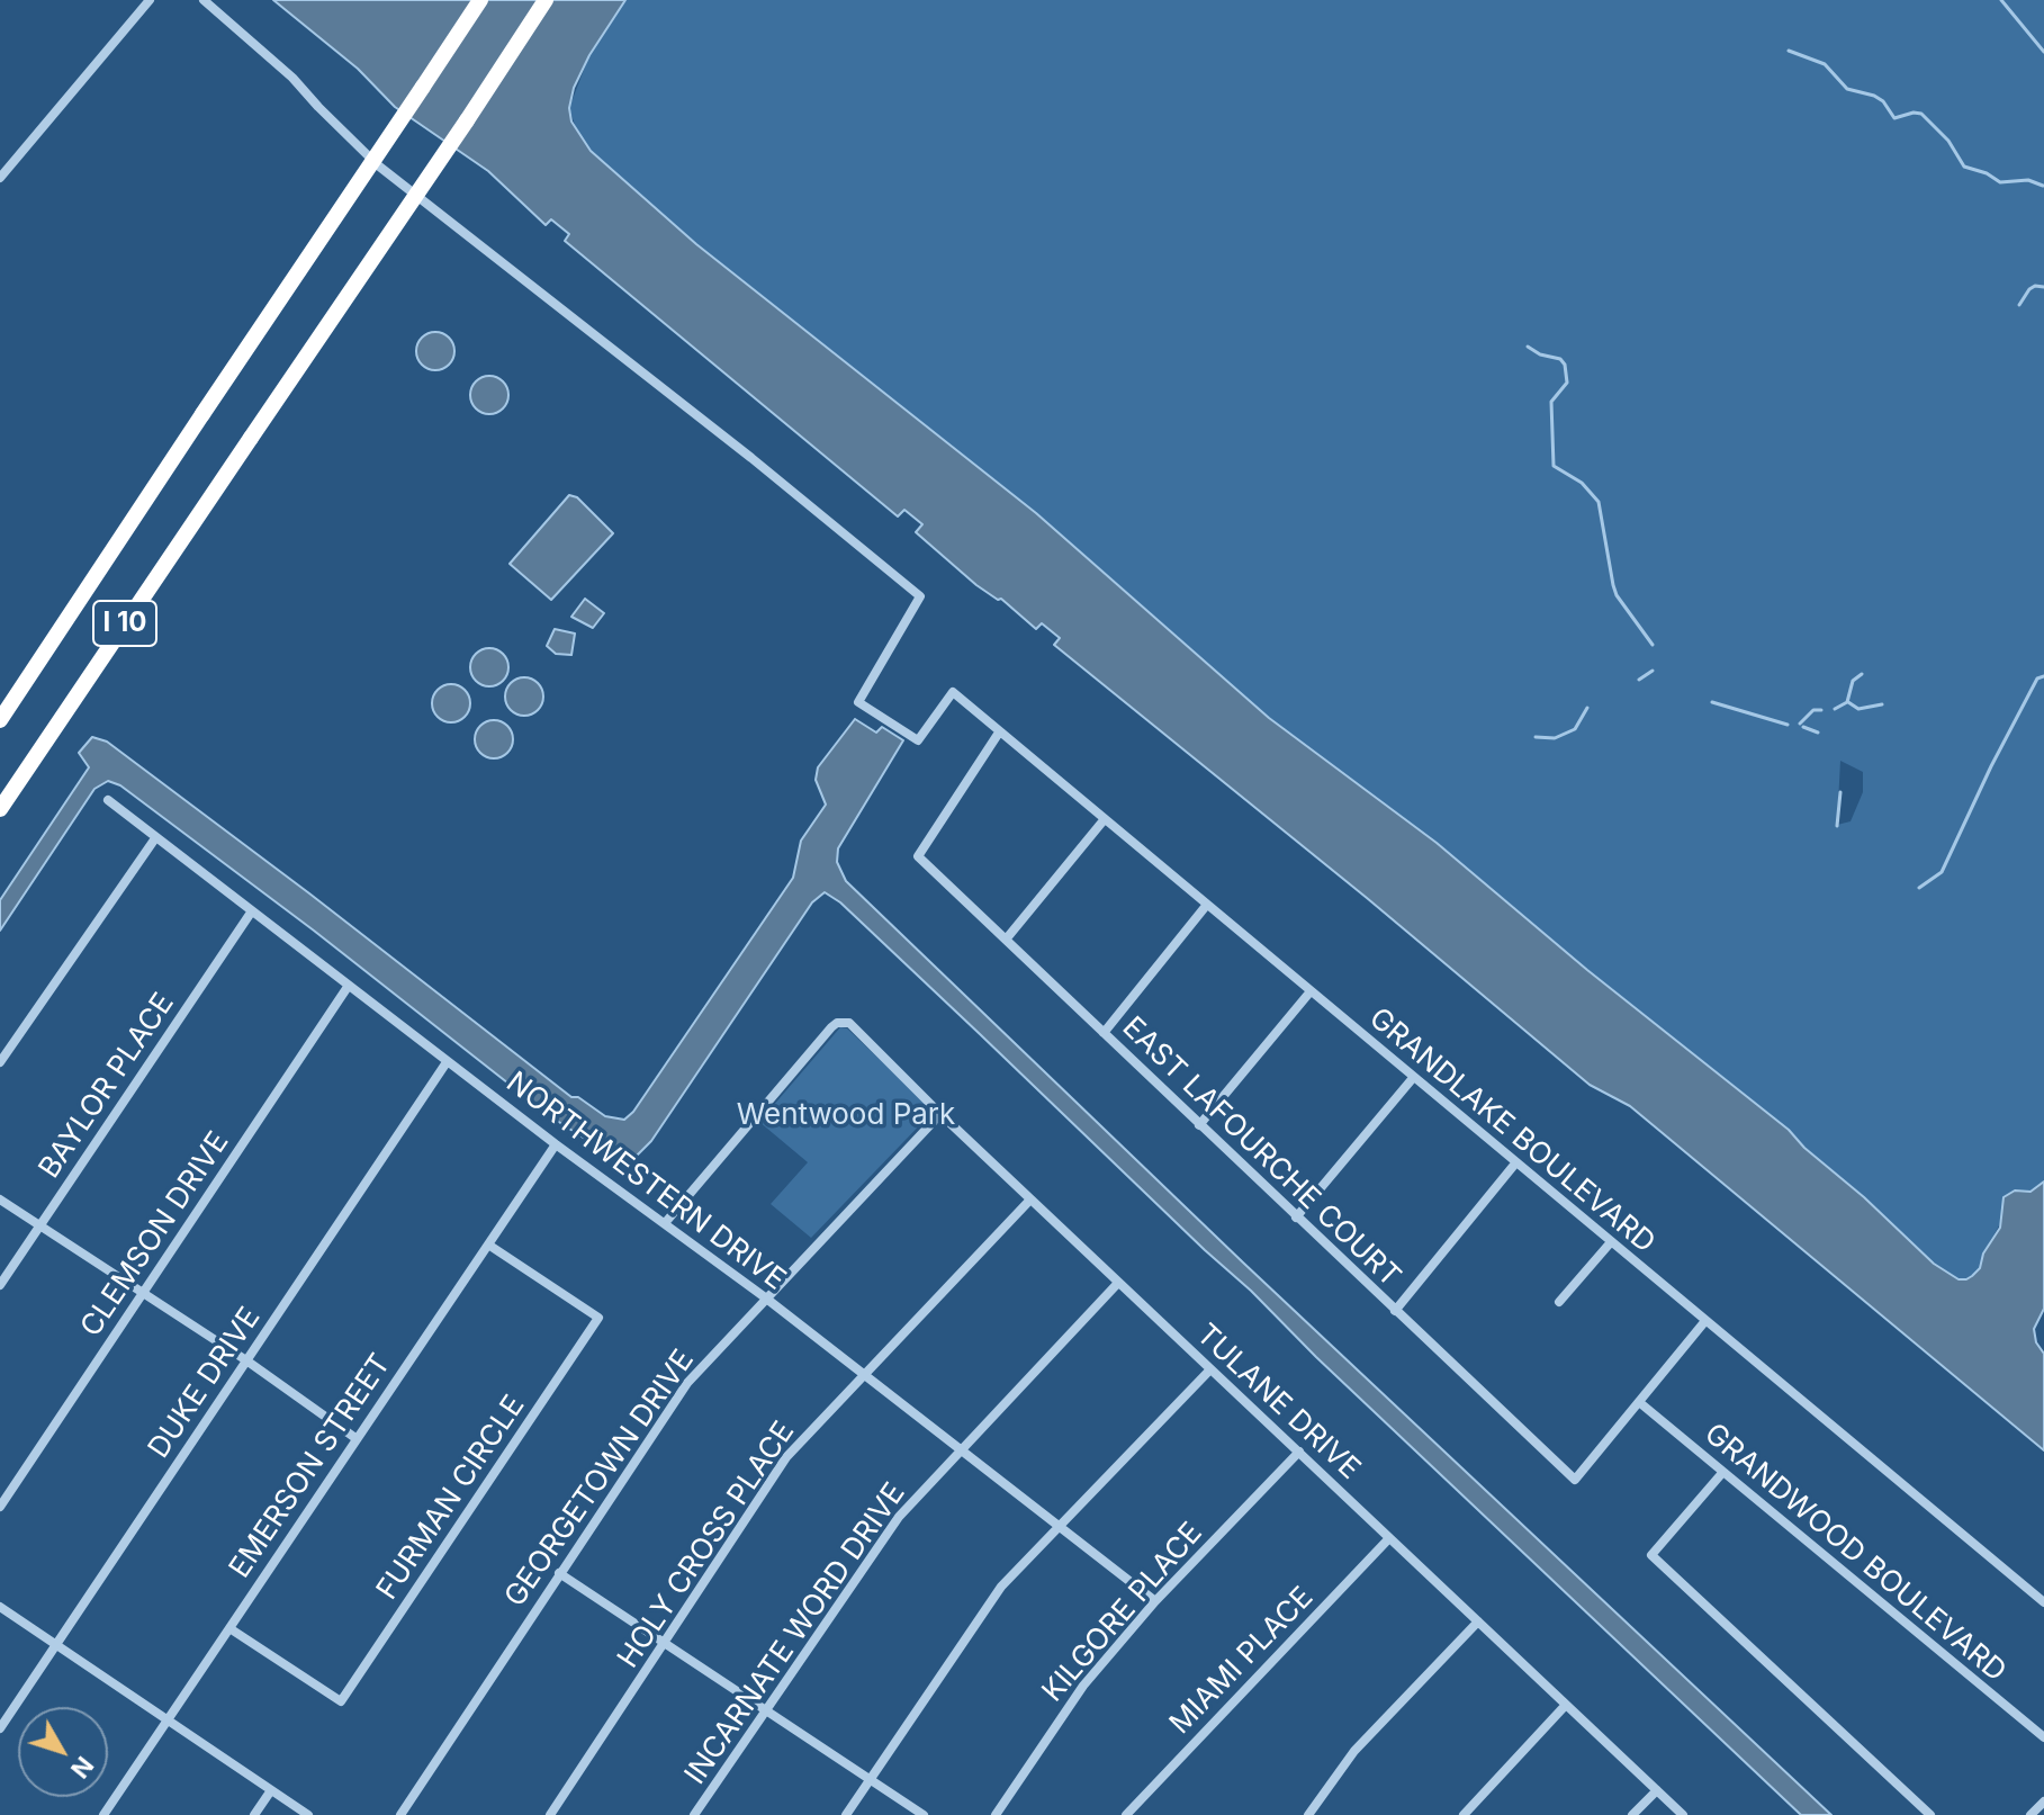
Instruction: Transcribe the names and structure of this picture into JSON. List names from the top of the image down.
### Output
{
  "streets": {
    "highway": ["I 10"],
    "street": [
      "BAYLOR PLACE",
      "GRANDLAKE BOULEVARD",
      "EAST LAFOURCHE COURT",
      "NORTHWESTERN DRIVE",
      "CLEMSON DRIVE",
      "DUKE DRIVE",
      "TULANE DRIVE",
      "EMERSON STREET",
      "GEORGETOWN DRIVE",
      "FURMAN CIRCLE",
      "HOLY CROSS PLACE",
      "GRANDWOOD BOULEVARD",
      "KILGORE PLACE",
      "INCARNATE WORD DRIVE",
      "MIAMI PLACE"
    ]
  },
  "crossings": [
    ["BAYLOR PLACE", "NORTHWESTERN DRIVE"],
    ["GRANDLAKE BOULEVARD", "EAST LAFOURCHE COURT"],
    ["EAST LAFOURCHE COURT", "GRANDWOOD BOULEVARD"],
    ["NORTHWESTERN DRIVE", "CLEMSON DRIVE"],
    ["NORTHWESTERN DRIVE", "DUKE DRIVE"],
    ["NORTHWESTERN DRIVE", "TULANE DRIVE"],
    ["NORTHWESTERN DRIVE", "EMERSON STREET"],
    ["NORTHWESTERN DRIVE", "GEORGETOWN DRIVE"],
    ["NORTHWESTERN DRIVE", "HOLY CROSS PLACE"],
    ["NORTHWESTERN DRIVE", "KILGORE PLACE"],
    ["NORTHWESTERN DRIVE", "INCARNATE WORD DRIVE"],
    ["TULANE DRIVE", "GEORGETOWN DRIVE"],
    ["TULANE DRIVE", "HOLY CROSS PLACE"],
    ["TULANE DRIVE", "KILGORE PLACE"],
    ["TULANE DRIVE", "INCARNATE WORD DRIVE"],
    ["TULANE DRIVE", "MIAMI PLACE"],
    ["EMERSON STREET", "FURMAN CIRCLE"]
  ],
  "parks": ["Wentwood Park"],
  "north": "bottom right"
}
